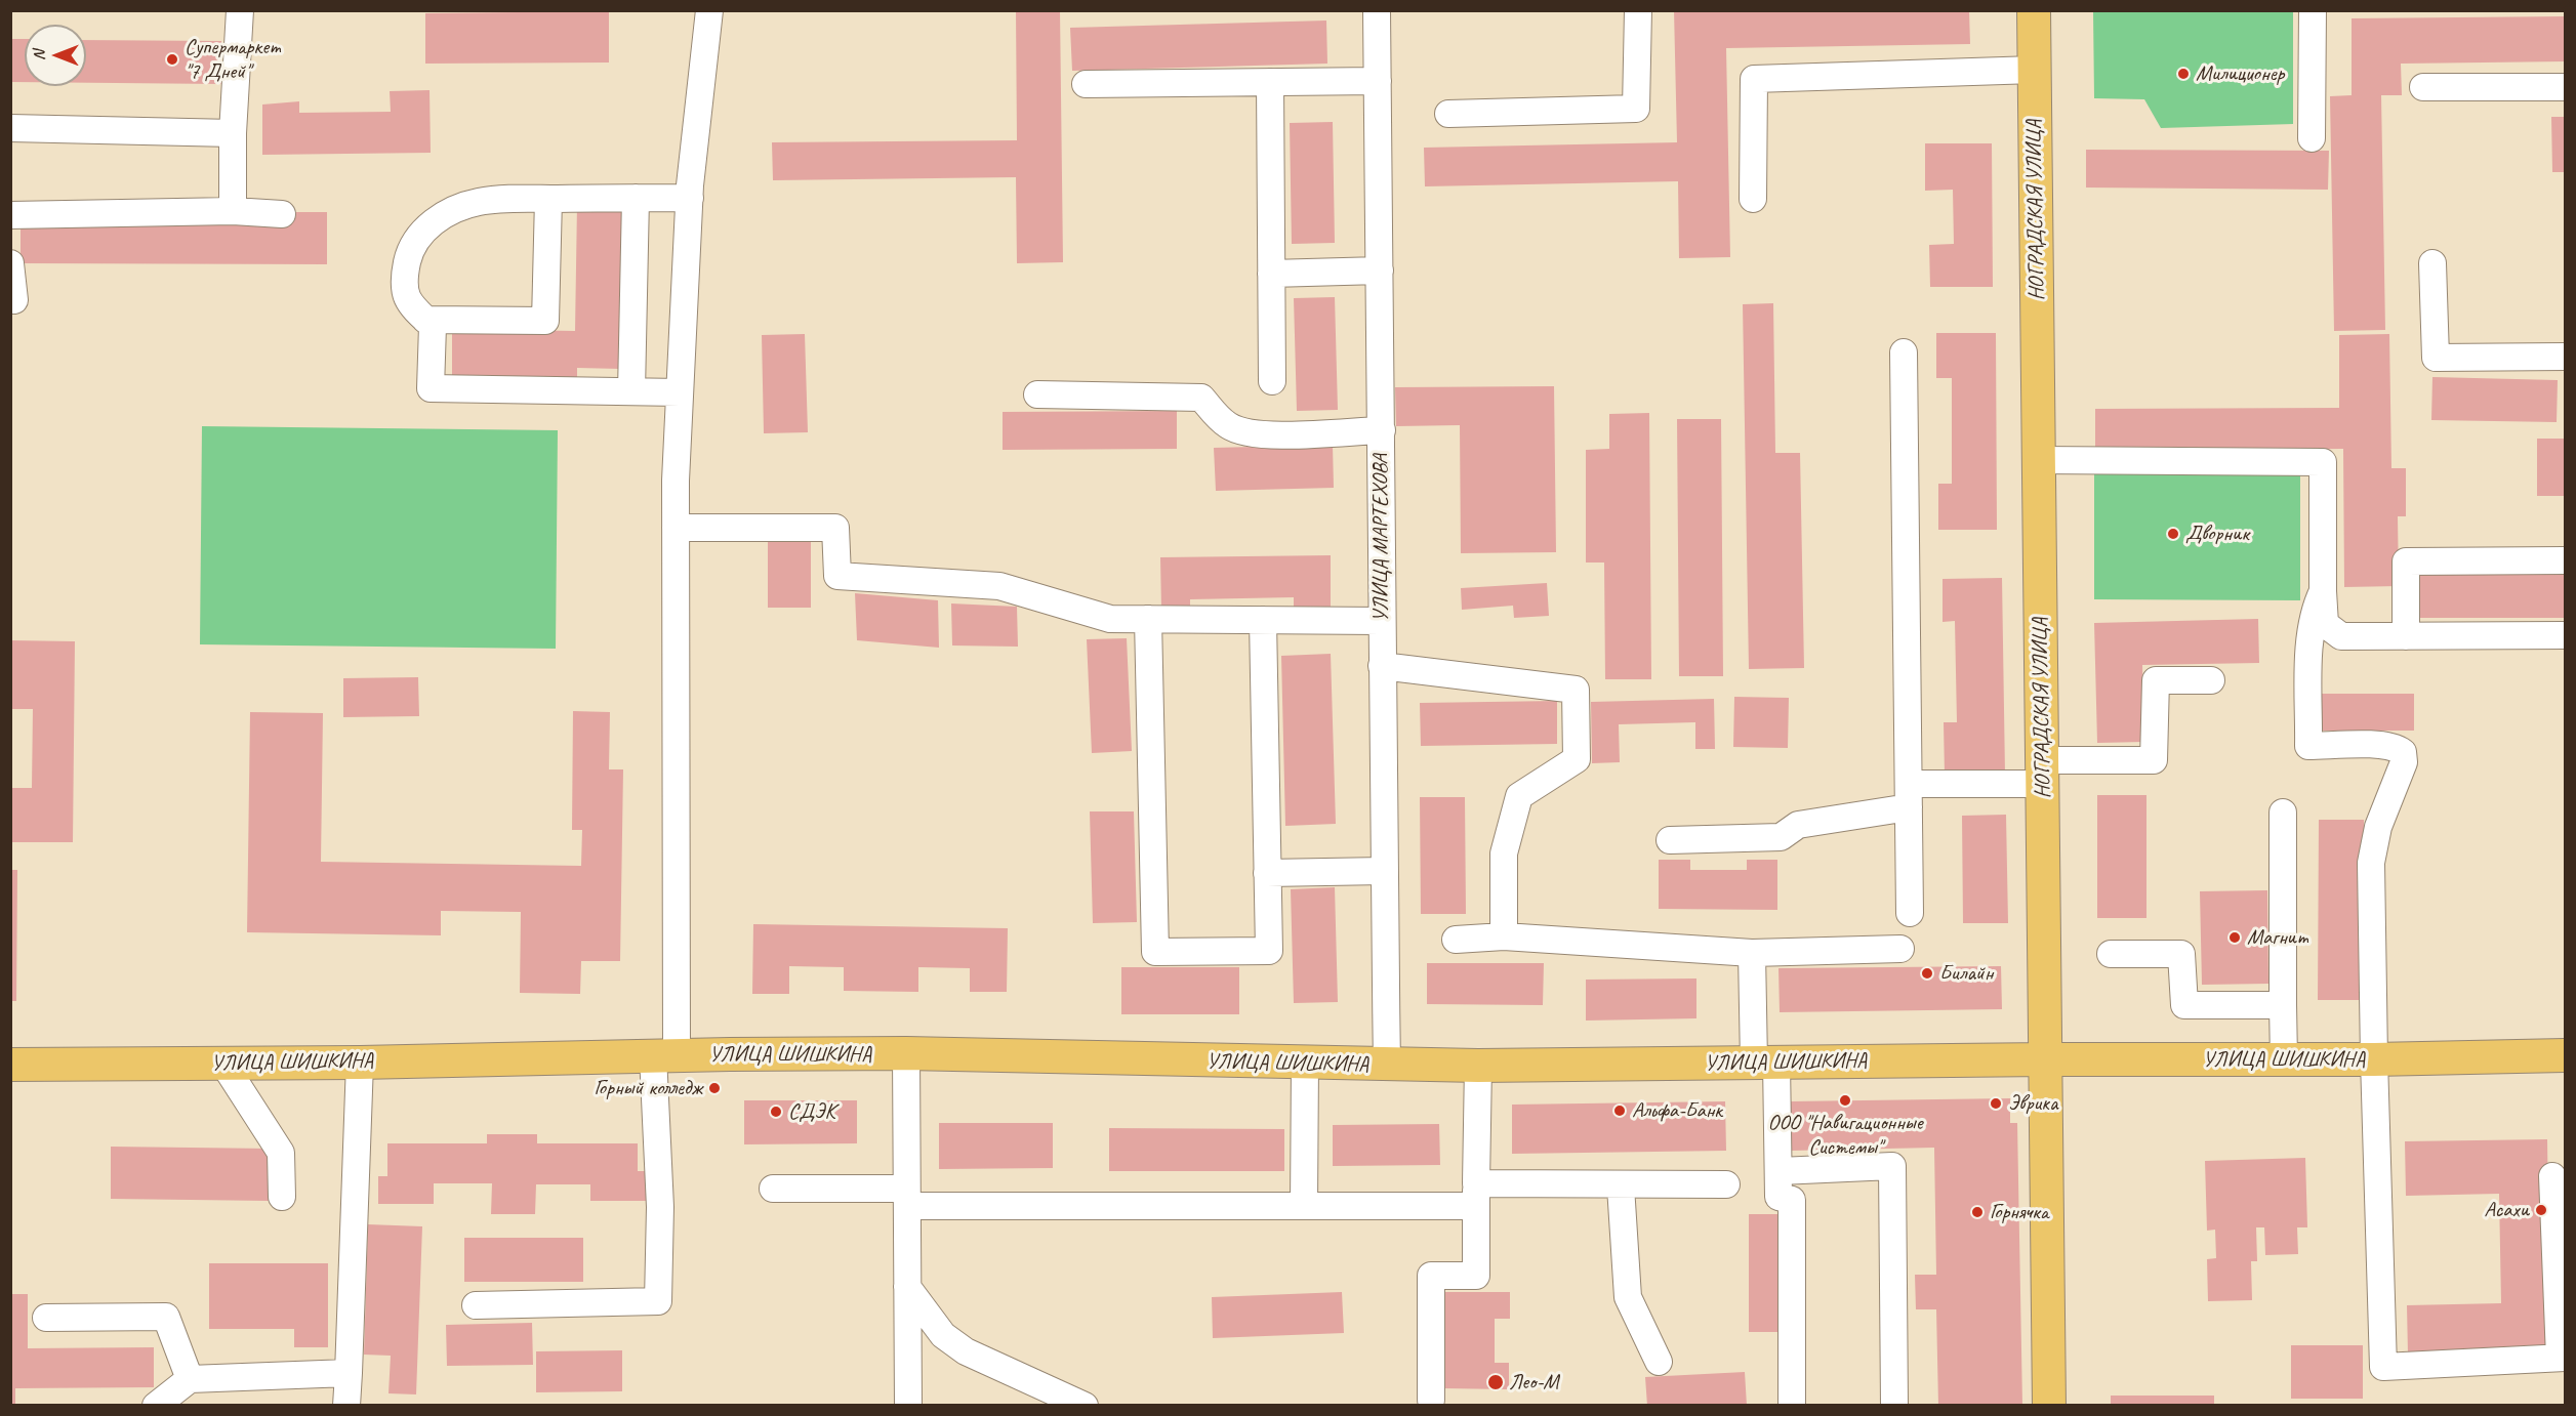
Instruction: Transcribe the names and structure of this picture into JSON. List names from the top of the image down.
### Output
{
  "streets": {
    "main road": ["НОГРАДСКАЯ УЛИЦА", "УЛИЦА ШИШКИНА"],
    "street": ["УЛИЦА МАРТЕХОВА"]
  },
  "crossings": [
    ["НОГРАДСКАЯ УЛИЦА", "УЛИЦА ШИШКИНА"],
    ["УЛИЦА МАРТЕХОВА", "УЛИЦА ШИШКИНА"]
  ],
  "places": [
    "Супермаркет \"7 Дней\"",
    "Милиционер",
    "Дворник",
    "Магнит",
    "Билайн",
    "Горный колледж",
    "ООО \"Навигационные Системы\"",
    "Эврика",
    "Альфа-Банк",
    "СДЭК",
    "Асахи",
    "Горнячка",
    "Лео-М"
  ],
  "north": "left"
}
